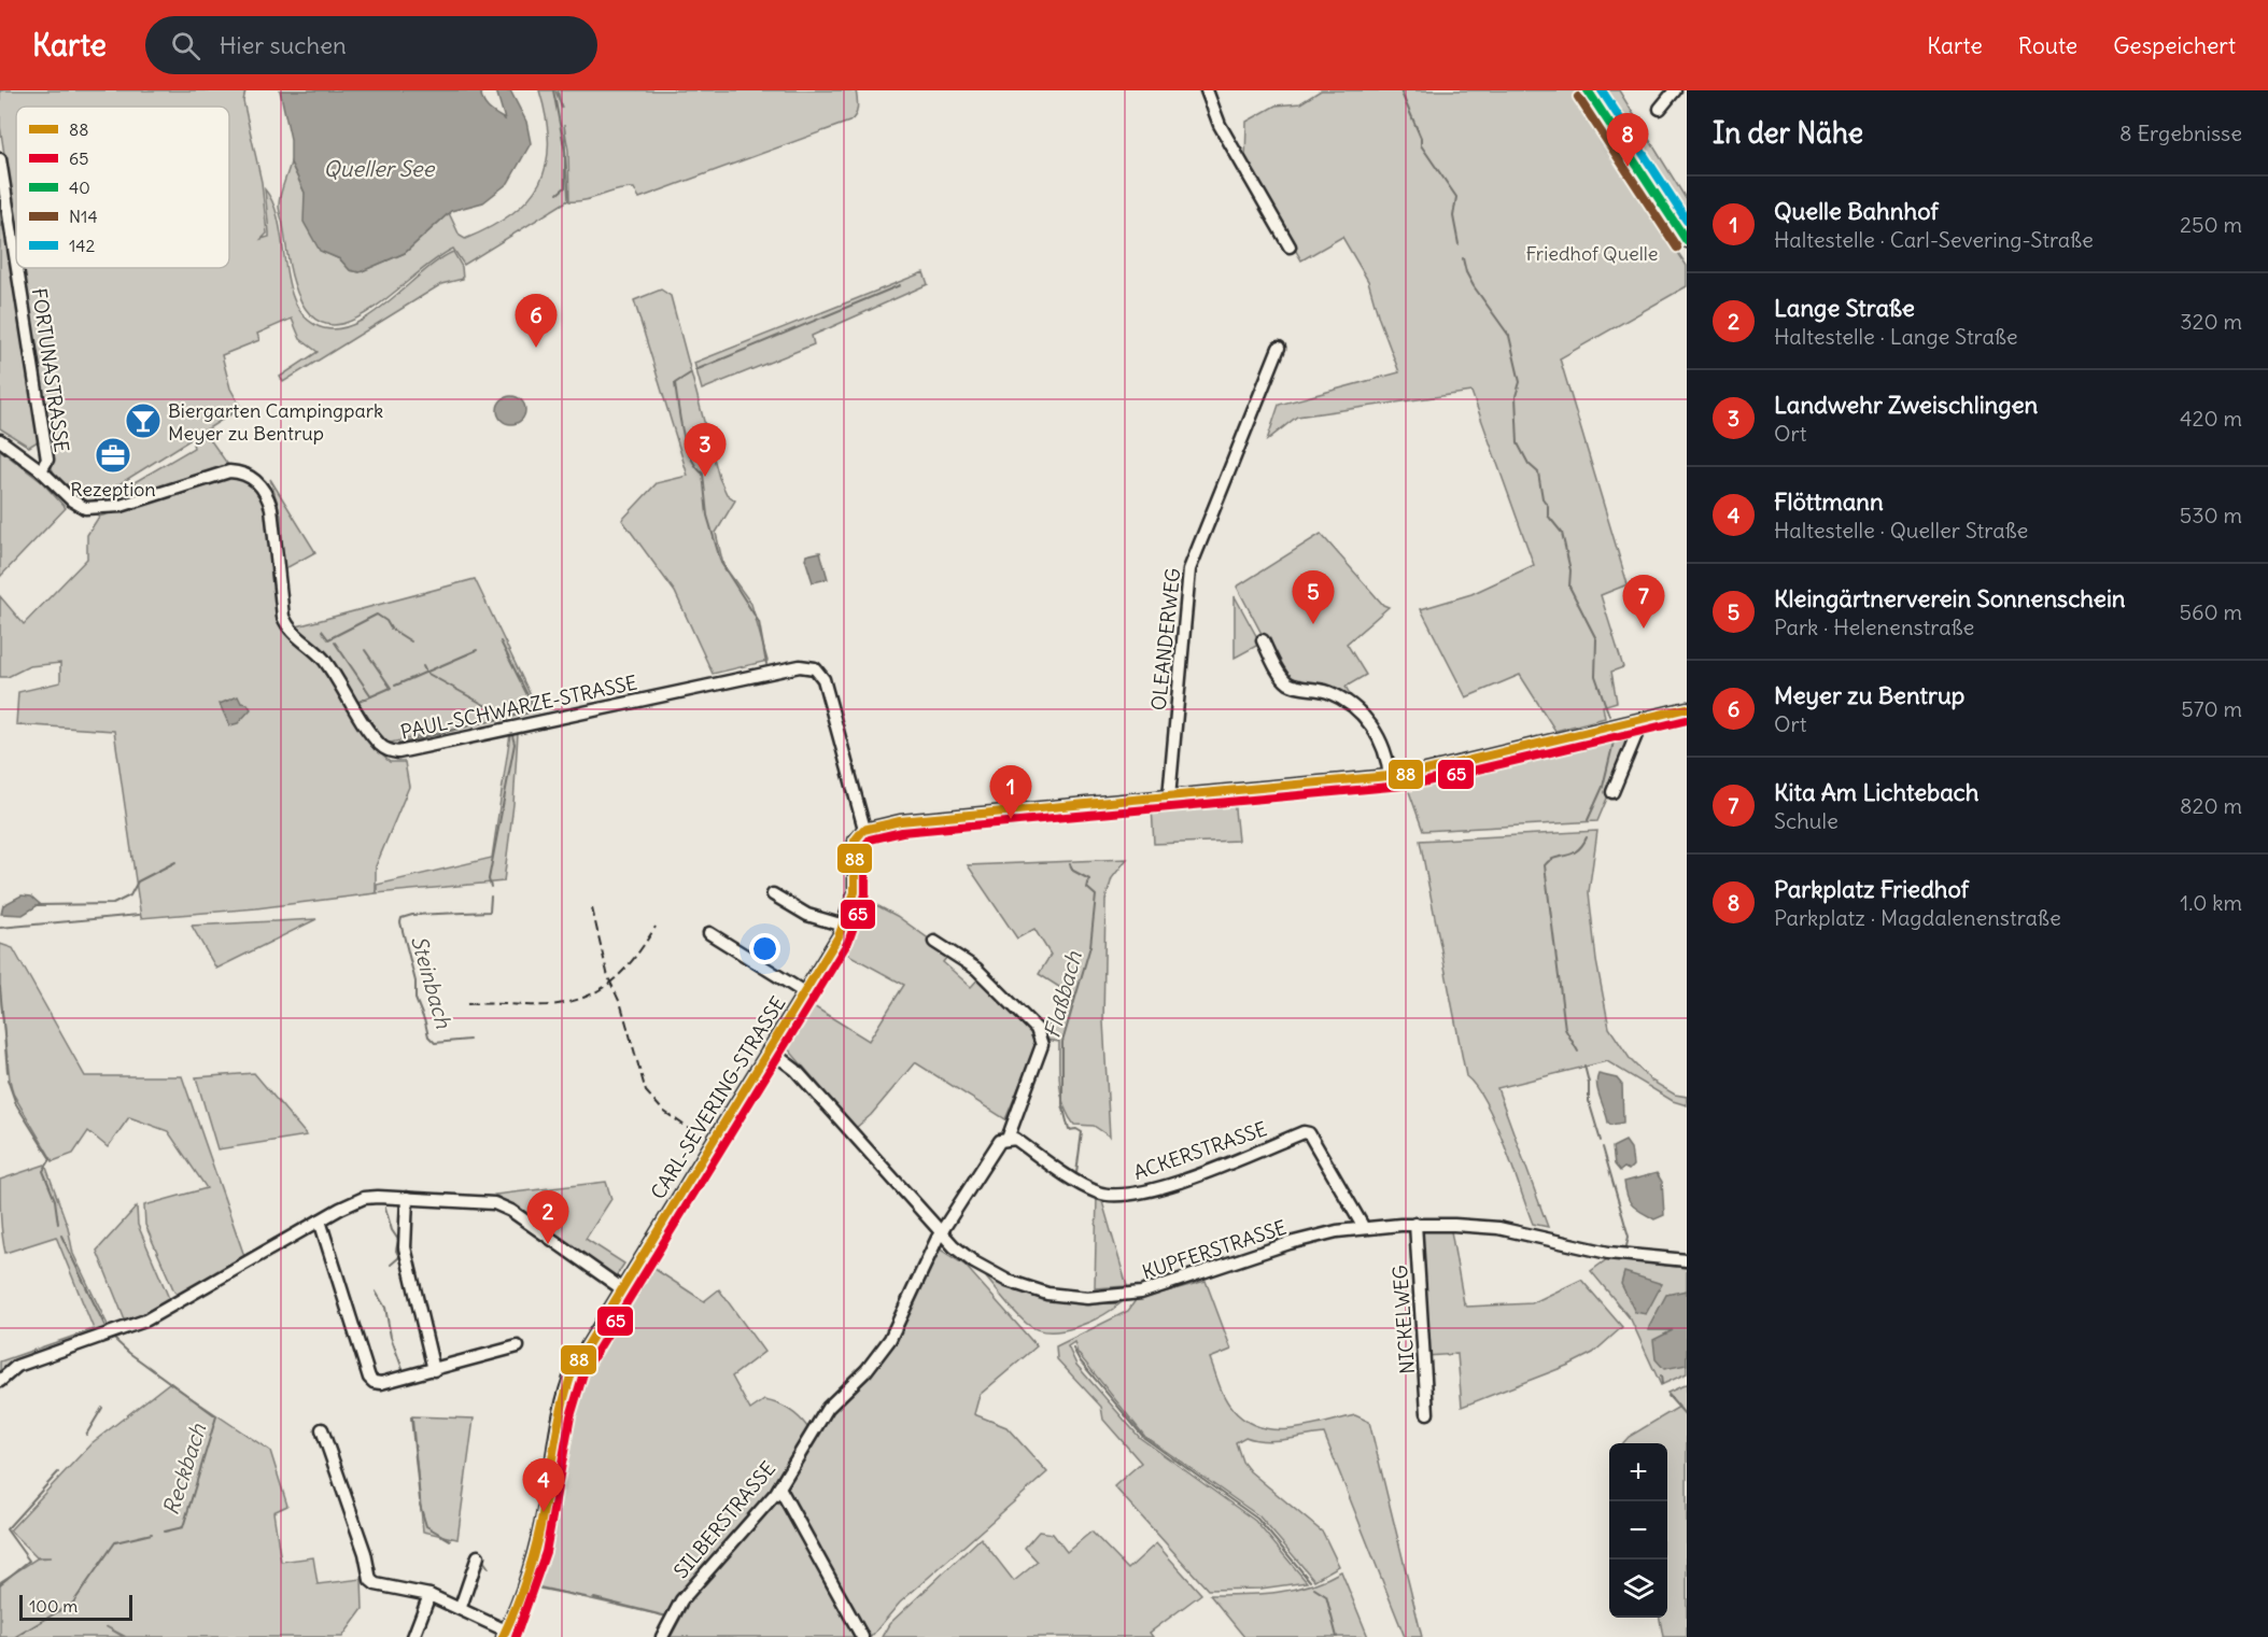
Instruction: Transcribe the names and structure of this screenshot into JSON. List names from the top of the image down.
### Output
{
  "streets": {
    "street": [
      "FORTUNASTRASSE",
      "OLEANDERWEG",
      "PAUL-SCHWARZE-STRASSE",
      "CARL-SEVERING-STRASSE",
      "ACKERSTRASSE",
      "KUPFERSTRASSE",
      "NICKELWEG",
      "SILBERSTRASSE"
    ]
  },
  "crossings": [
    ["FORTUNASTRASSE", "PAUL-SCHWARZE-STRASSE"],
    ["PAUL-SCHWARZE-STRASSE", "CARL-SEVERING-STRASSE"],
    ["CARL-SEVERING-STRASSE", "KUPFERSTRASSE"],
    ["ACKERSTRASSE", "KUPFERSTRASSE"],
    ["KUPFERSTRASSE", "NICKELWEG"],
    ["KUPFERSTRASSE", "SILBERSTRASSE"]
  ],
  "water": [
    "Queller See",
    "Steinbach",
    "Flaßbach",
    "Reckbach"
  ],
  "parks": ["Friedhof Quelle"],
  "places": {
    "bar": ["Biergarten Campingpark Meyer zu Bentrup"],
    "office": ["Rezeption"]
  },
  "lines": [
    "transit line 40",
    "transit line 142",
    "transit line N14",
    "transit line 88",
    "transit line 65"
  ],
  "legend": [
    "88",
    "65",
    "40",
    "N14",
    "142"
  ],
  "scale_bar": "100 m",
  "page": {
    "header": "Karte",
    "search": "Hier suchen",
    "nav": ["Karte", "Route", "Gespeichert"],
    "heading": ["In der Nähe", "8 Ergebnisse"],
    "pins": [
      "8",
      "6",
      "3",
      "5",
      "7",
      "1",
      "2",
      "4"
    ],
    "list": [
      {
        "mark": "1",
        "name": "Quelle Bahnhof",
        "note": "Haltestelle · Carl-Severing-Straße",
        "value": "250 m"
      },
      {
        "mark": "2",
        "name": "Lange Straße",
        "note": "Haltestelle · Lange Straße",
        "value": "320 m"
      },
      {
        "mark": "3",
        "name": "Landwehr Zweischlingen",
        "note": "Ort",
        "value": "420 m"
      },
      {
        "mark": "4",
        "name": "Flöttmann",
        "note": "Haltestelle · Queller Straße",
        "value": "530 m"
      },
      {
        "mark": "5",
        "name": "Kleingärtnerverein Sonnenschein",
        "note": "Park · Helenenstraße",
        "value": "560 m"
      },
      {
        "mark": "6",
        "name": "Meyer zu Bentrup",
        "note": "Ort",
        "value": "570 m"
      },
      {
        "mark": "7",
        "name": "Kita Am Lichtebach",
        "note": "Schule",
        "value": "820 m"
      },
      {
        "mark": "8",
        "name": "Parkplatz Friedhof",
        "note": "Parkplatz · Magdalenenstraße",
        "value": "1.0 km"
      }
    ],
    "map_buttons": ["+", "−"],
    "scale": "100 m"
  }
}
